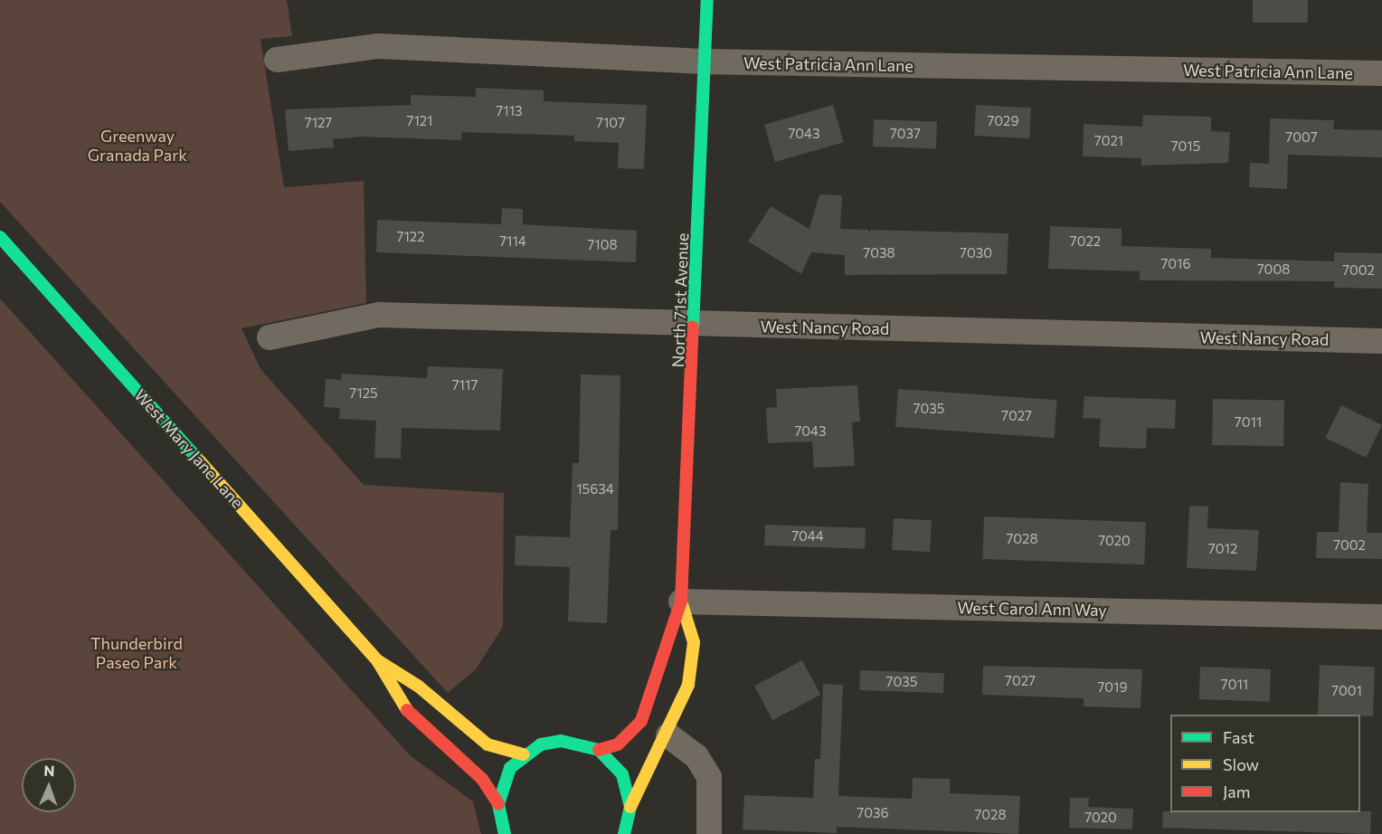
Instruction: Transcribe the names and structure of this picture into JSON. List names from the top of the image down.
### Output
{
  "streets": {
    "street": [
      "West Patricia Ann Lane",
      "North 71st Avenue",
      "West Nancy Road",
      "West Mary Jane Lane",
      "West Carol Ann Way"
    ]
  },
  "crossings": [
    ["West Patricia Ann Lane", "North 71st Avenue"],
    ["North 71st Avenue", "West Nancy Road"],
    ["North 71st Avenue", "West Carol Ann Way"]
  ],
  "parks": ["Greenway Granada Park", "Thunderbird Paseo Park"],
  "house_numbers": [
    "7113",
    "7121",
    "7029",
    "7127",
    "7107",
    "7043",
    "7037",
    "7007",
    "7021",
    "7015",
    "7122",
    "7114",
    "7022",
    "7108",
    "7038",
    "7030",
    "7016",
    "7008",
    "7002",
    "7117",
    "7125",
    "7035",
    "7027",
    "7011",
    "7043",
    "15634",
    "7044",
    "7028",
    "7020",
    "7002",
    "7012",
    "7027",
    "7035",
    "7011",
    "7019",
    "7001",
    "7036",
    "7028",
    "7020"
  ],
  "legend": ["Fast", "Slow", "Jam"],
  "north": "top"
}
